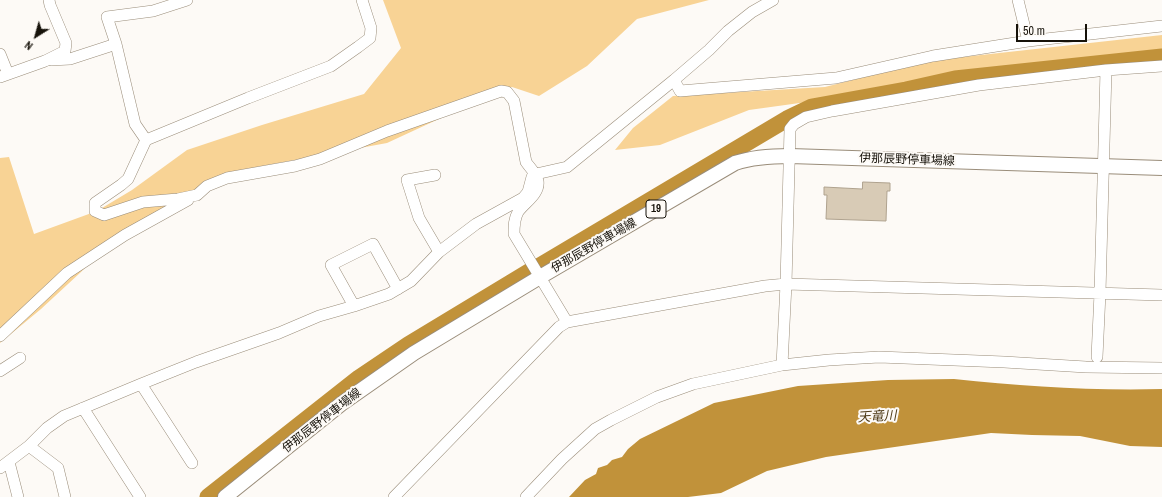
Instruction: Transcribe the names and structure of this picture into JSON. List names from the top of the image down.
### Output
{
  "streets": {
    "main road": ["伊那辰野停車場線", "19"]
  },
  "water": ["天竜川"],
  "scale_bar": "50 m",
  "north": "bottom left"
}
